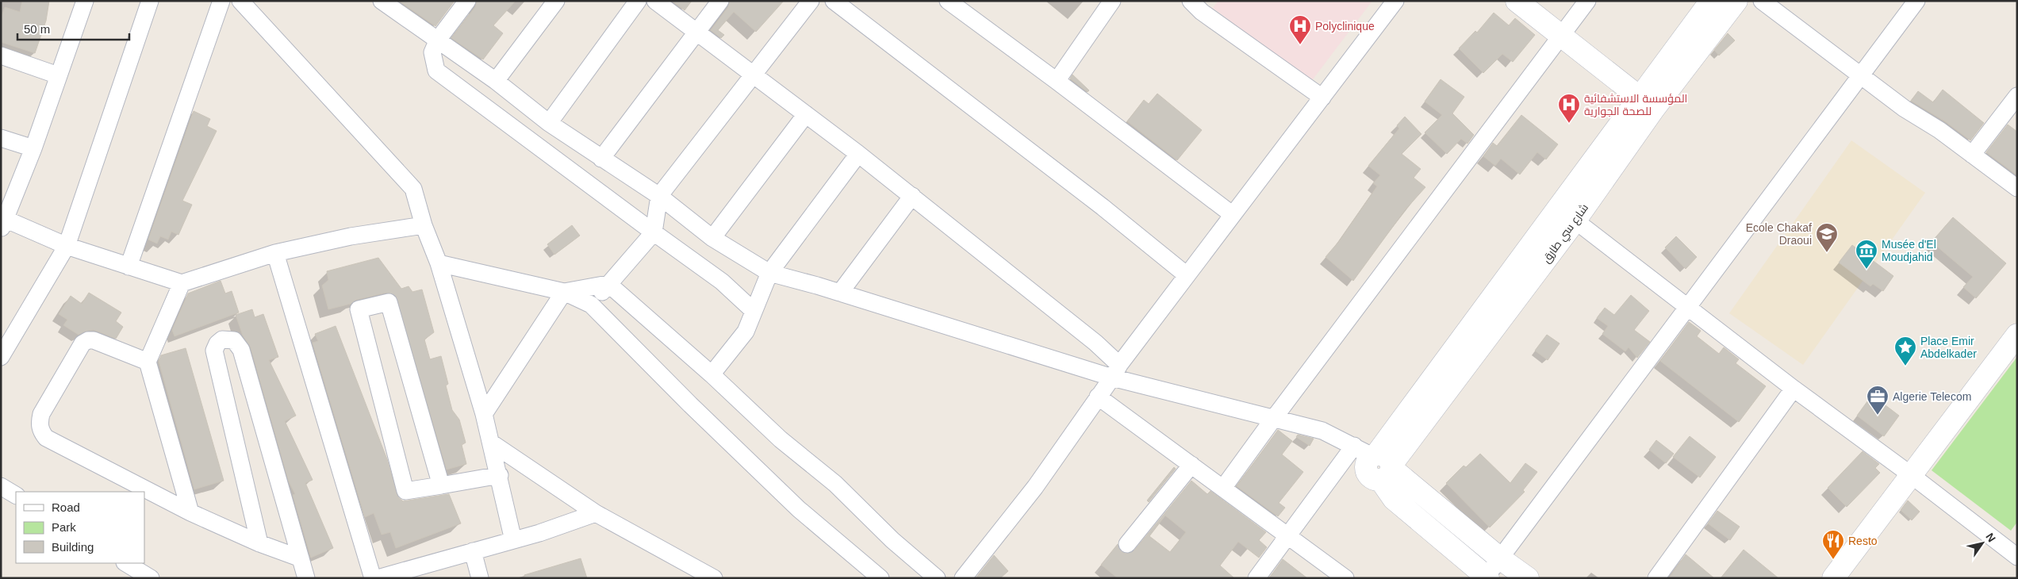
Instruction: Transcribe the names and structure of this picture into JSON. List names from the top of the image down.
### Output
{
  "streets": {
    "street": ["شارع سي طارق"]
  },
  "places": {
    "hospital": ["Polyclinique", "المؤسسة الاستشفائية للصحة الجوارية"],
    "school or university": ["Ecole Chakaf Draoui"],
    "museum": ["Musée d'El Moudjahid"],
    "place": ["Place Emir Abdelkader"],
    "office": ["Algerie Telecom"],
    "restaurant": ["Resto"]
  },
  "legend": ["Road", "Park", "Building"],
  "scale_bar": "50 m",
  "north": "top right"
}
